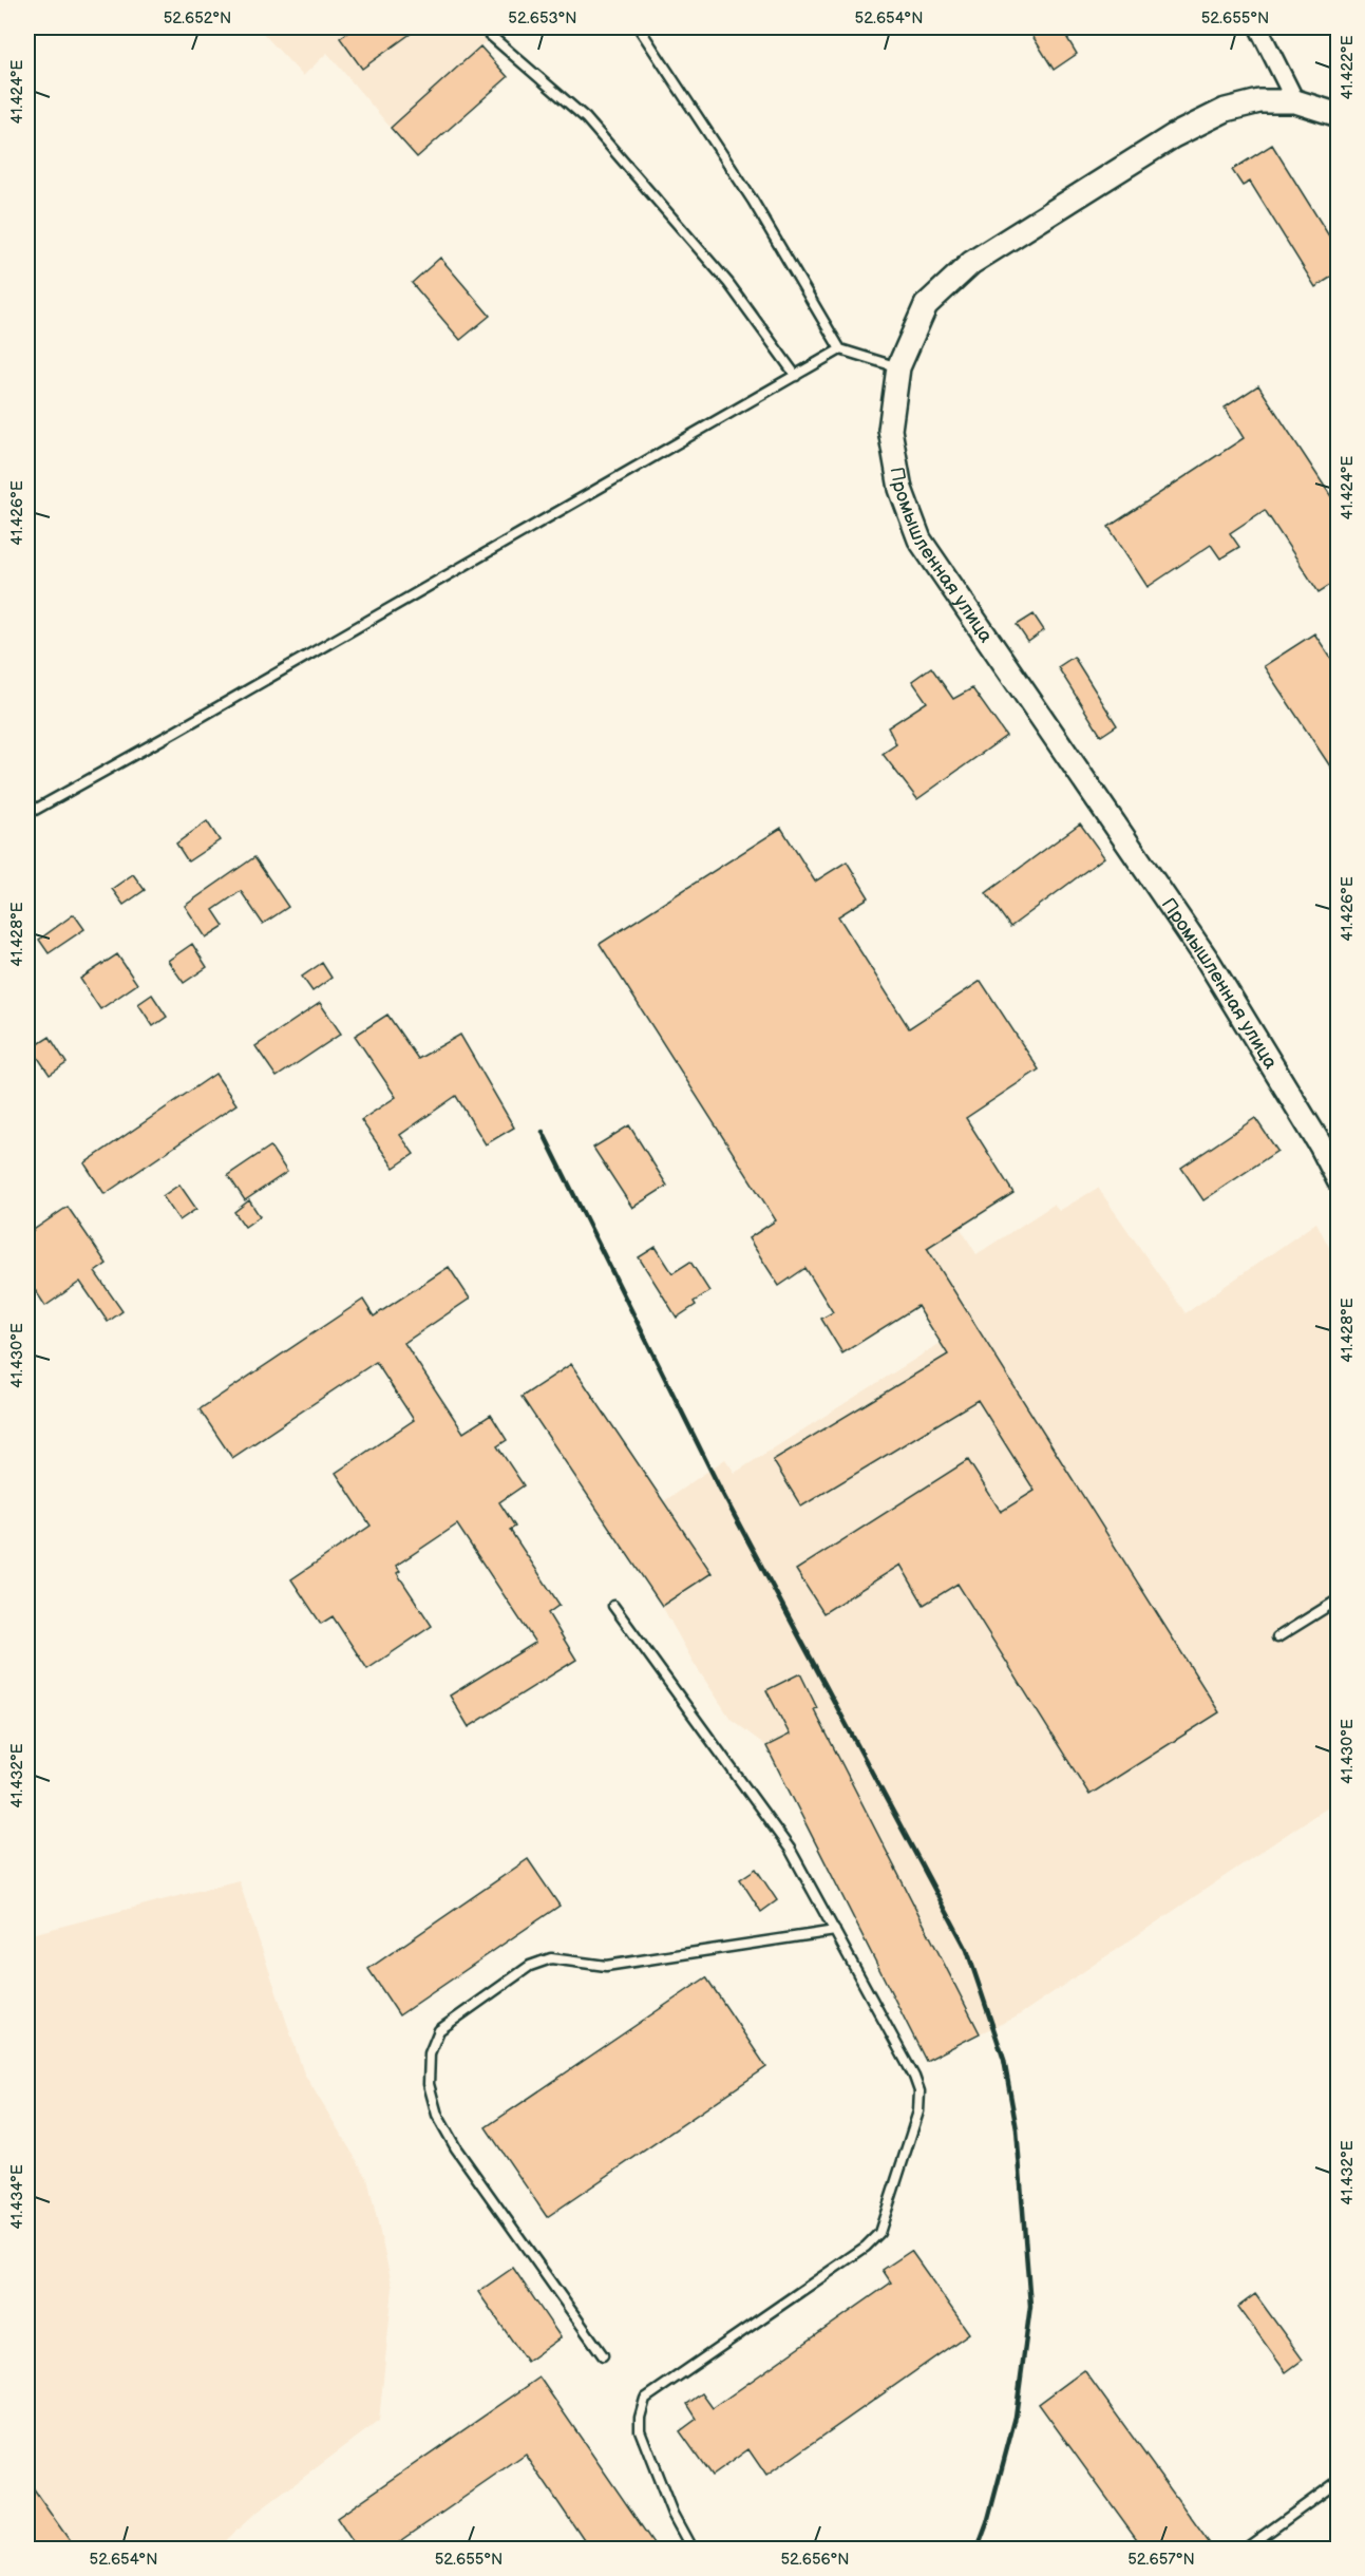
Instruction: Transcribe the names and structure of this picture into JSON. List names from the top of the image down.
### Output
{
  "streets": {
    "street": ["Промышленная улица"]
  },
  "coordinates": [
    "52.652°N",
    "52.653°N",
    "52.654°N",
    "52.655°N",
    "41.422°E",
    "41.424°E",
    "41.426°E",
    "41.428°E",
    "41.430°E",
    "41.432°E",
    "41.434°E",
    "52.656°N",
    "52.657°N"
  ]
}
